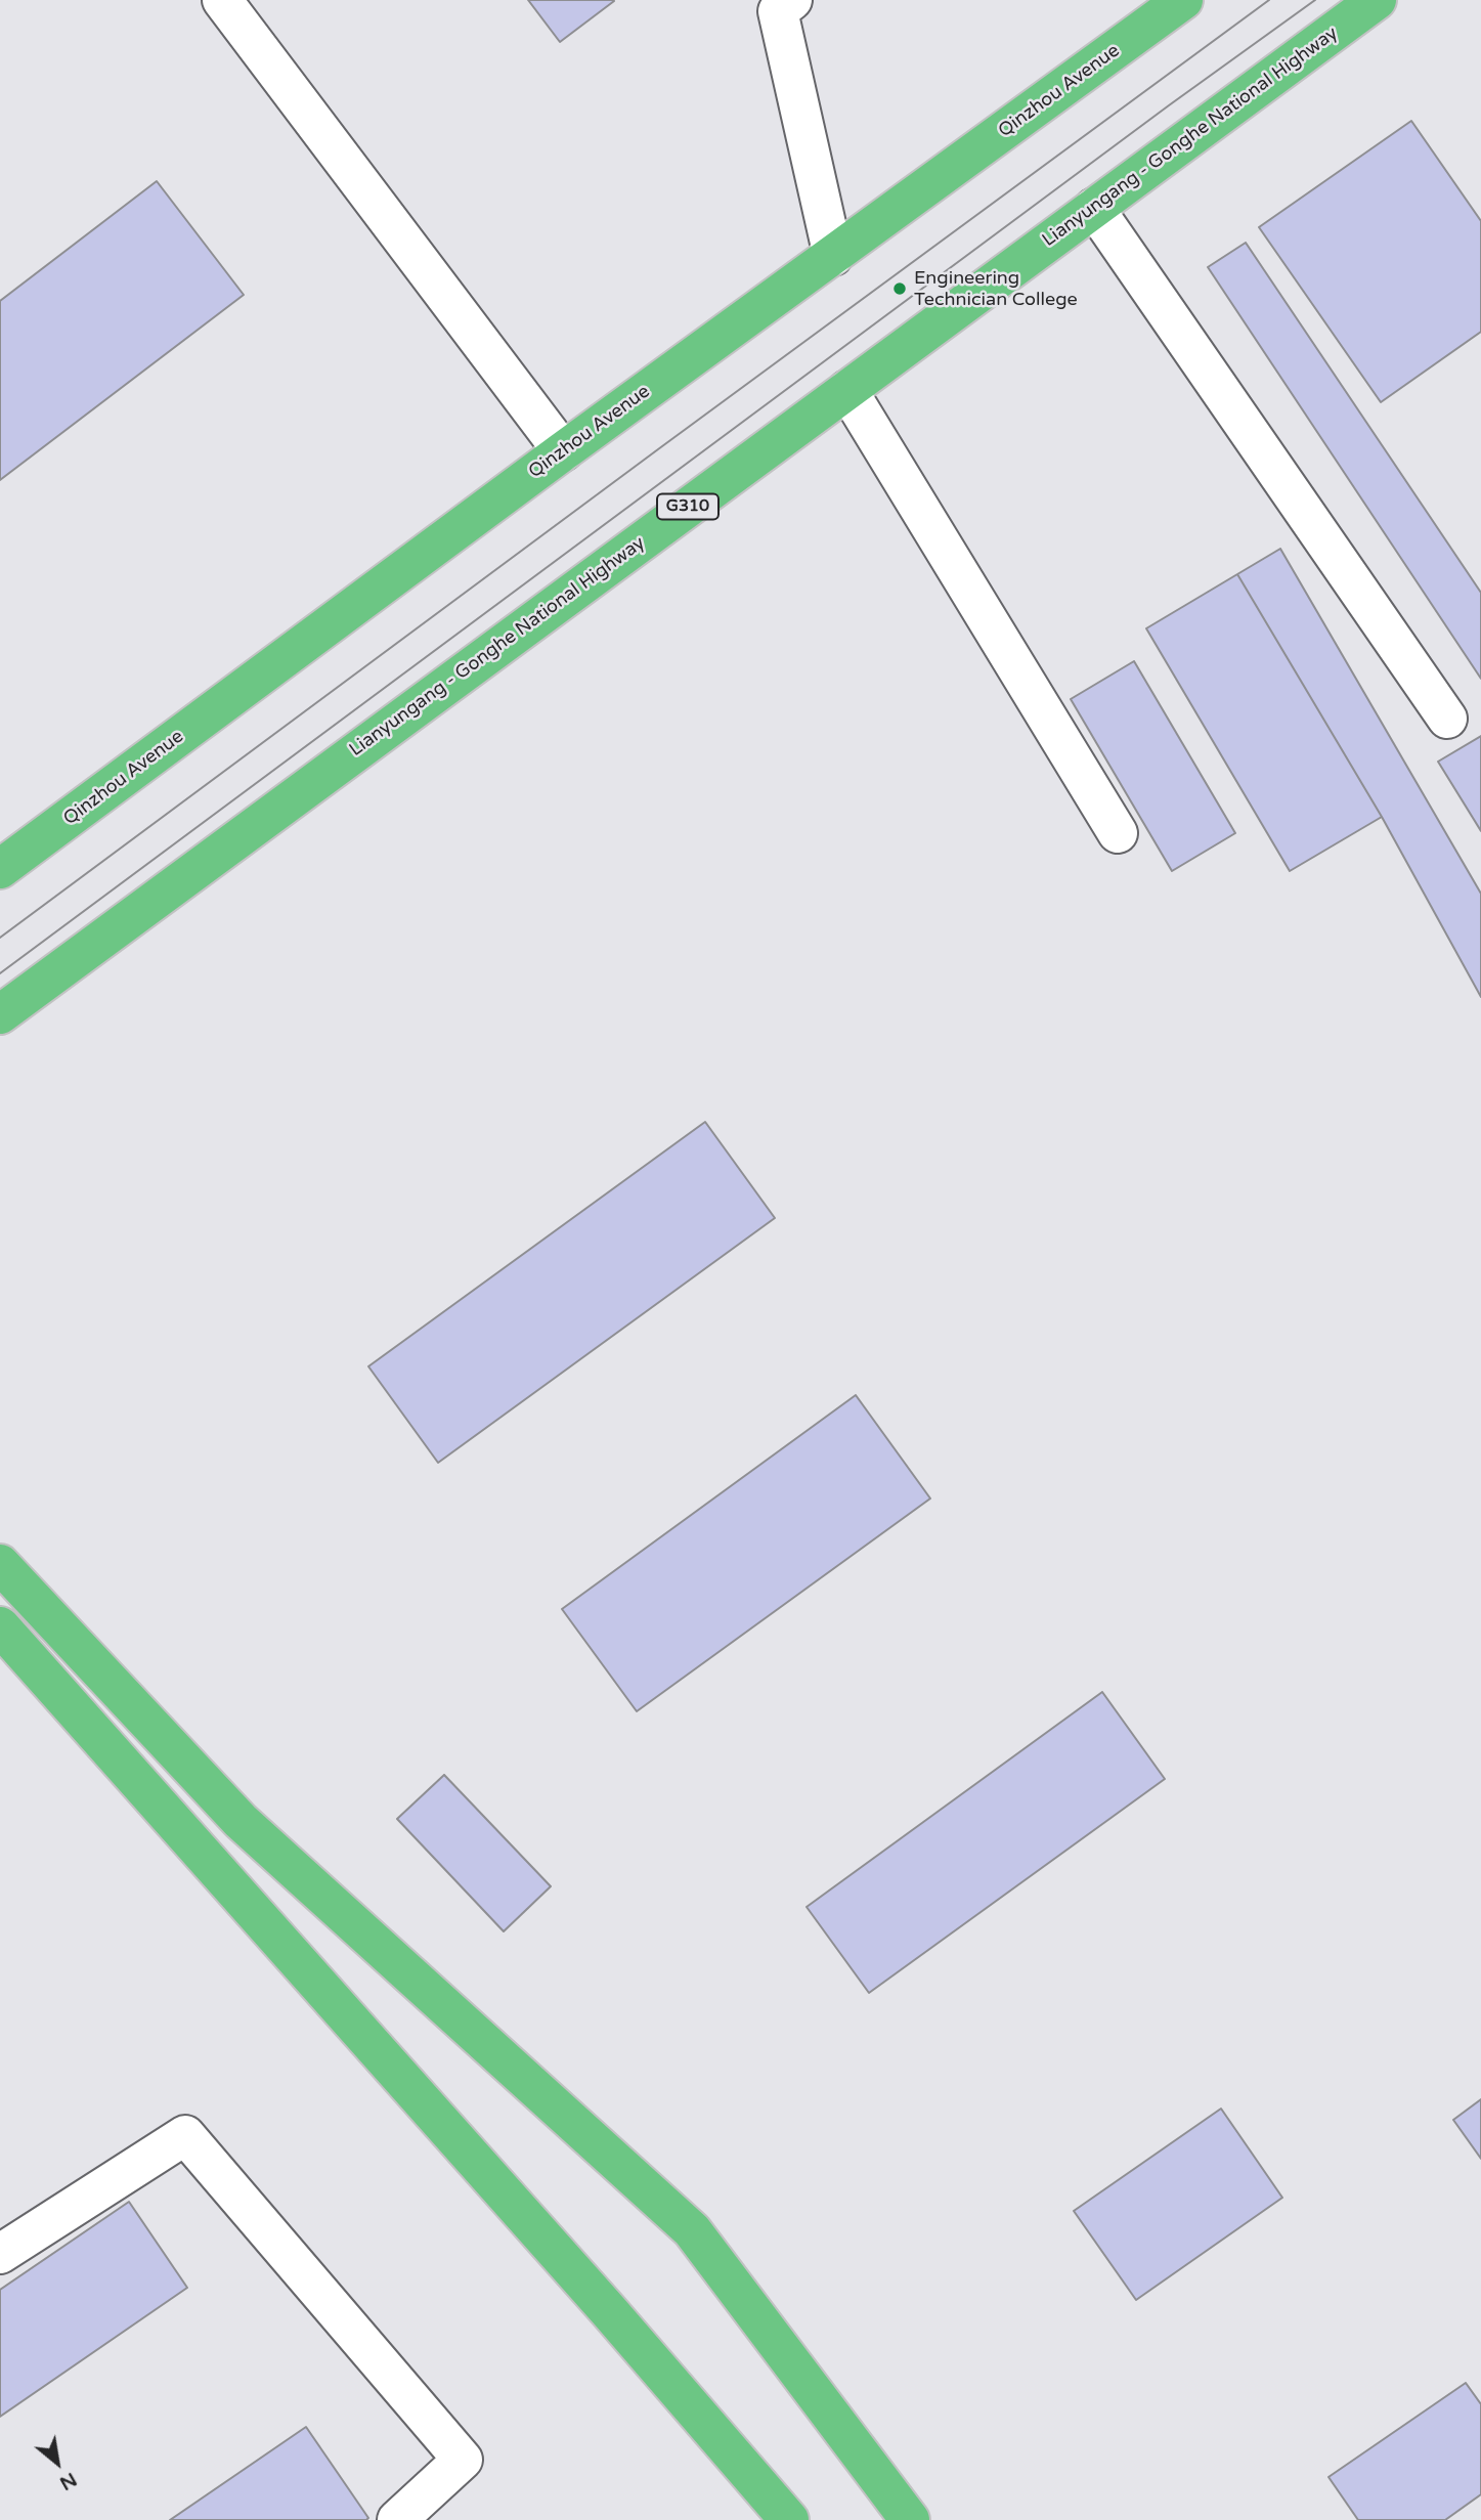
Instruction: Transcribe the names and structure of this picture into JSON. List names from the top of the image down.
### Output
{
  "streets": {
    "highway": ["Qinzhou Avenue", "Lianyungang - Gonghe National Highway", "G310"]
  },
  "places": ["Engineering Technician College"],
  "north": "bottom right"
}
